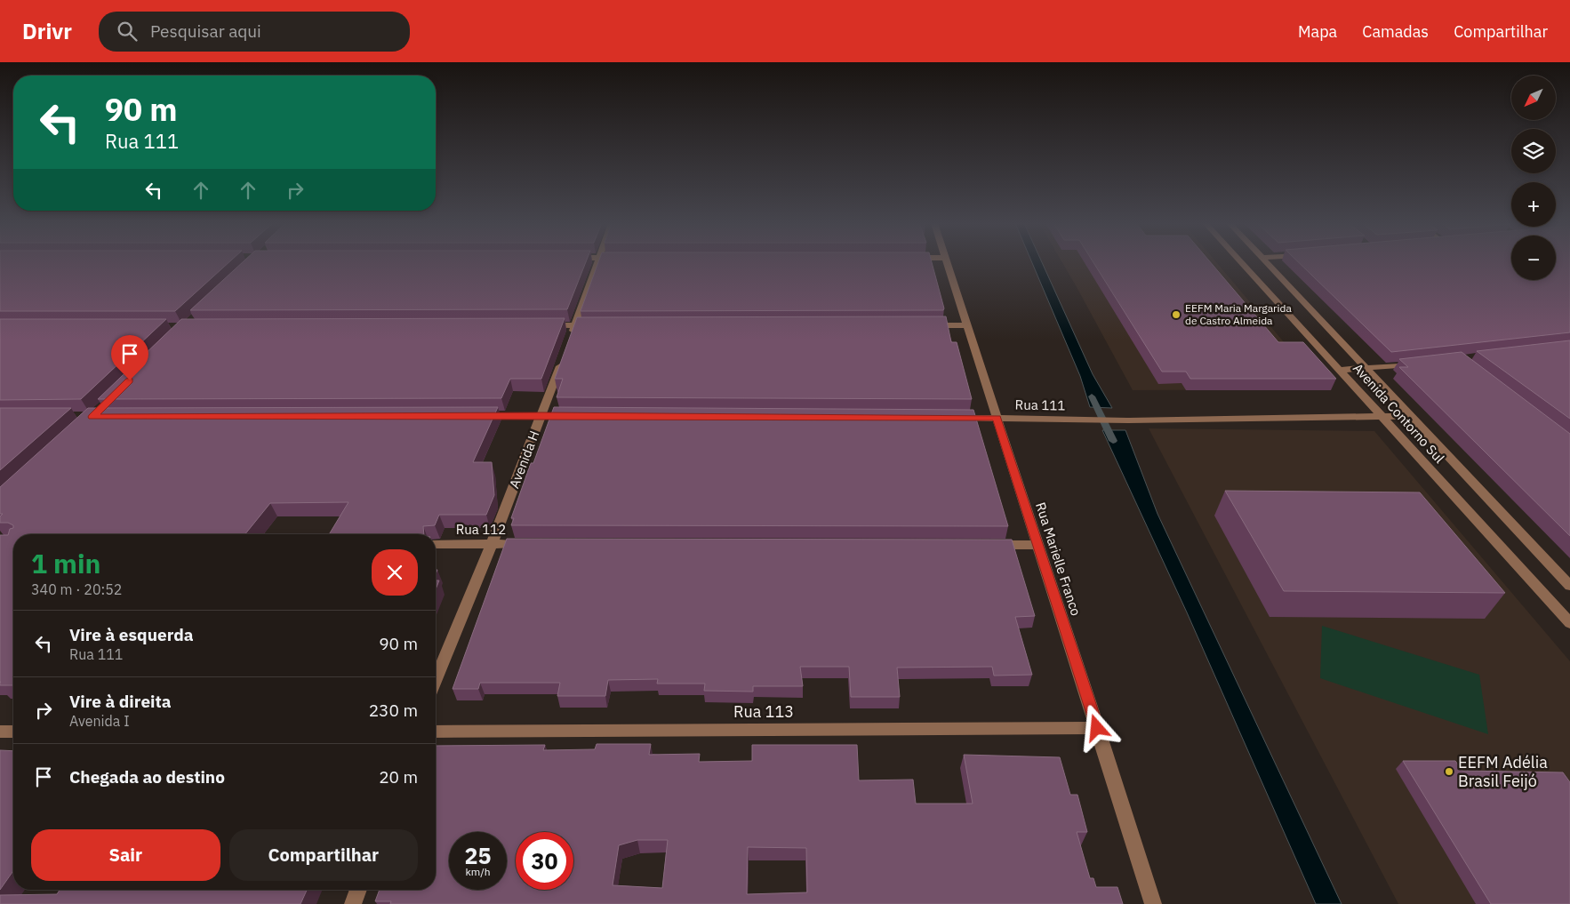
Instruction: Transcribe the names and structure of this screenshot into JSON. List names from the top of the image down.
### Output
{
  "streets": {
    "street": [
      "Rua 111",
      "Avenida Contorno Sul",
      "Avenida H",
      "Rua 112",
      "Rua Marielle Franco",
      "Rua 113"
    ]
  },
  "crossings": [
    ["Rua 111", "Avenida Contorno Sul"],
    ["Rua 111", "Rua Marielle Franco"],
    ["Avenida H", "Rua 112"],
    ["Rua Marielle Franco", "Rua 113"]
  ],
  "places": ["EEFM Maria Margarida de Castro Almeida", "EEFM Adélia Brasil Feijó"],
  "north": "bottom left",
  "page": {
    "header": "Drivr",
    "search": "Pesquisar aqui",
    "nav": ["Mapa", "Camadas", "Compartilhar"],
    "map_buttons": ["+", "−"],
    "turn": ["90 m", "Rua 111"],
    "heading": ["1 min", "340 m · 20:52"],
    "list": [
      {
        "name": "Vire à esquerda",
        "note": "Rua 111",
        "value": "90 m"
      },
      {
        "name": "Vire à direita",
        "note": "Avenida I",
        "value": "230 m"
      },
      {
        "name": "Chegada ao destino",
        "value": "20 m"
      }
    ],
    "buttons": ["Sair", "Compartilhar"],
    "speed": "25 km/h",
    "limit": "30"
  }
}
